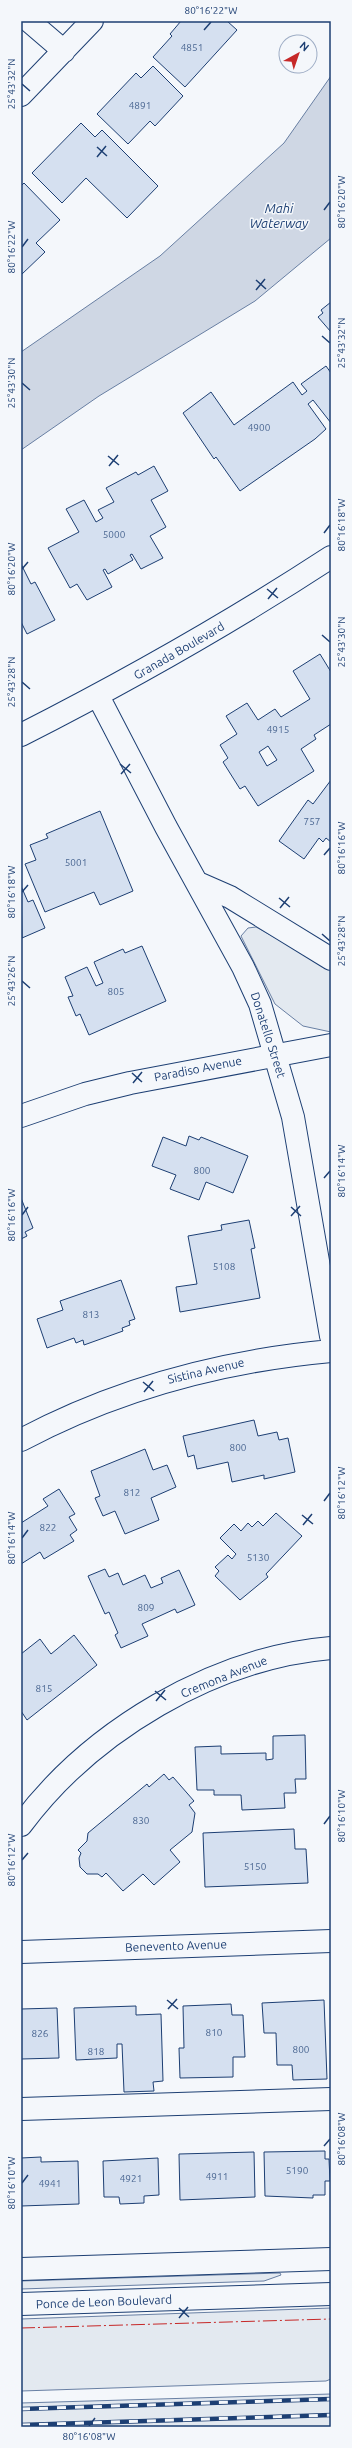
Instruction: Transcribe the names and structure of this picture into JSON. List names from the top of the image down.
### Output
{
  "streets": {
    "street": [
      "Granada Boulevard",
      "Donatello Street",
      "Paradiso Avenue",
      "Sistina Avenue",
      "Cremona Avenue",
      "Benevento Avenue",
      "Ponce de Leon Boulevard"
    ]
  },
  "crossings": [
    ["Granada Boulevard", "Donatello Street"],
    ["Donatello Street", "Paradiso Avenue"]
  ],
  "water": ["Mahi Waterway"],
  "house_numbers": [
    "4851",
    "4891",
    "4900",
    "5000",
    "4915",
    "757",
    "5001",
    "805",
    "800",
    "5108",
    "813",
    "800",
    "812",
    "822",
    "5130",
    "809",
    "815",
    "830",
    "5150",
    "810",
    "826",
    "800",
    "818",
    "5190",
    "4911",
    "4921",
    "4941"
  ],
  "north": "top right",
  "coordinates": [
    "80°16'22\"W",
    "25°43'32\"N",
    "80°16'20\"W",
    "25°43'30\"N",
    "80°16'18\"W",
    "25°43'28\"N",
    "80°16'16\"W",
    "25°43'26\"N",
    "80°16'14\"W",
    "80°16'12\"W",
    "80°16'10\"W",
    "80°16'08\"W"
  ]
}
